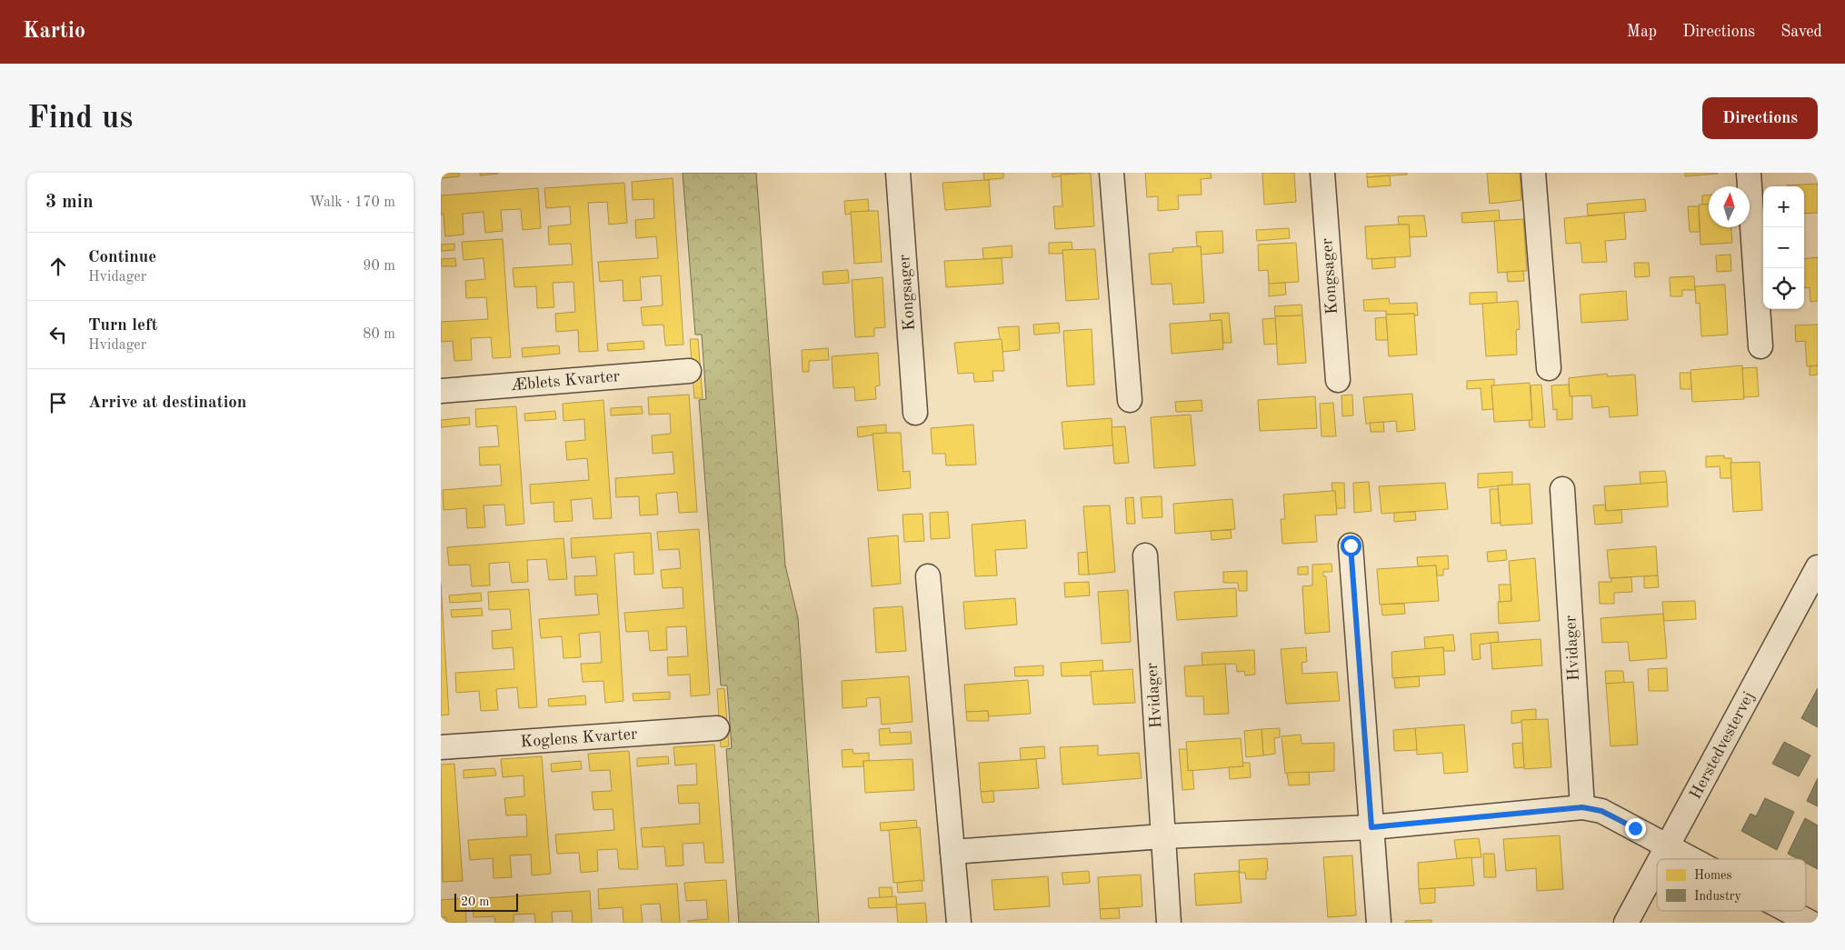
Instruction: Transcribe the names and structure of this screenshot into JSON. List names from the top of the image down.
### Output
{
  "streets": {
    "street": [
      "Kongsager",
      "Æblets Kvarter",
      "Hvidager",
      "Koglens Kvarter",
      "Herstedvestervej"
    ]
  },
  "legend": ["Homes", "Industry"],
  "scale_bar": "20 m",
  "north": "top",
  "page": {
    "header": "Kartio",
    "nav": ["Map", "Directions", "Saved"],
    "buttons": "Directions",
    "title": "Find us",
    "heading": ["3 min", "Walk · 170 m"],
    "map_buttons": ["+", "−"],
    "list": [
      ["Continue", "Hvidager", "90 m"],
      ["Turn left", "Hvidager", "80 m"],
      "Arrive at destination"
    ],
    "scale": "20 m"
  }
}
